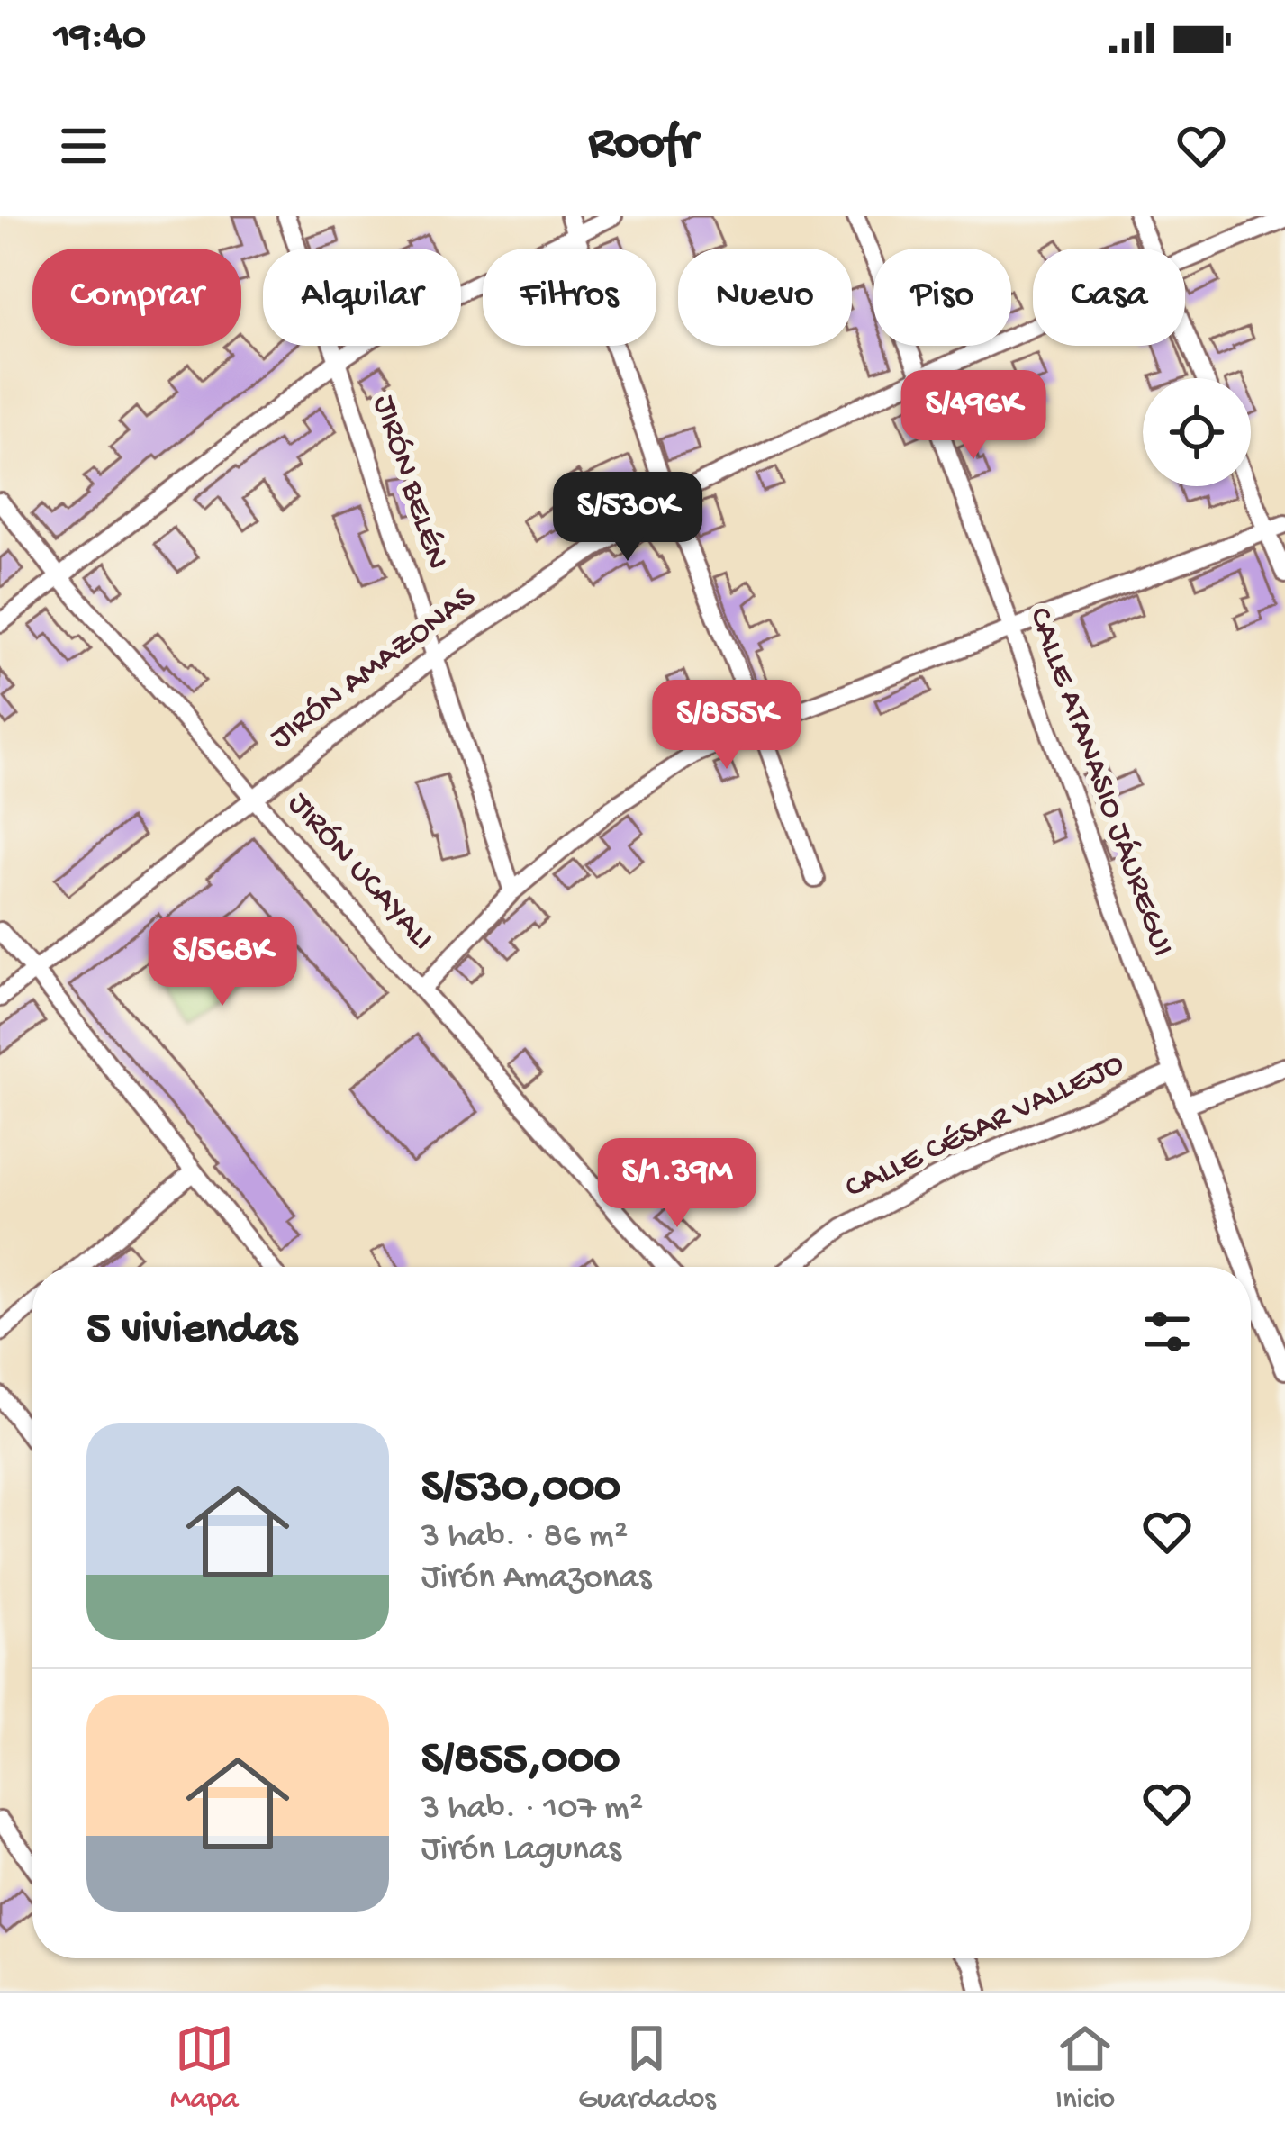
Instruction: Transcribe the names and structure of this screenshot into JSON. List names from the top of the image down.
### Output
{
  "streets": {
    "street": [
      "JIRÓN BELÉN",
      "JIRÓN AMAZONAS",
      "CALLE ATANASIO JÁUREGUI",
      "JIRÓN UCAYALI",
      "CALLE CÉSAR VALLEJO"
    ]
  },
  "crossings": [
    ["JIRÓN BELÉN", "JIRÓN AMAZONAS"],
    ["JIRÓN AMAZONAS", "CALLE ATANASIO JÁUREGUI"],
    ["JIRÓN AMAZONAS", "JIRÓN UCAYALI"],
    ["CALLE ATANASIO JÁUREGUI", "CALLE CÉSAR VALLEJO"]
  ],
  "page": {
    "status": "19:40",
    "header": "Roofr",
    "chip": [
      "Comprar",
      "Alquilar",
      "Filtros",
      "Nuevo",
      "Piso",
      "Casa"
    ],
    "price": [
      "S/496K",
      "S/530K",
      "S/855K",
      "S/568K",
      "S/1.39M"
    ],
    "heading": "5 viviendas",
    "list": [
      {
        "name": "S/530,000",
        "note": "3 hab. · 86 m² · Jirón Amazonas"
      },
      {
        "name": "S/855,000",
        "note": "3 hab. · 107 m² · Jirón Lagunas"
      }
    ],
    "tabs": ["Mapa", "Guardados", "Inicio"]
  }
}
